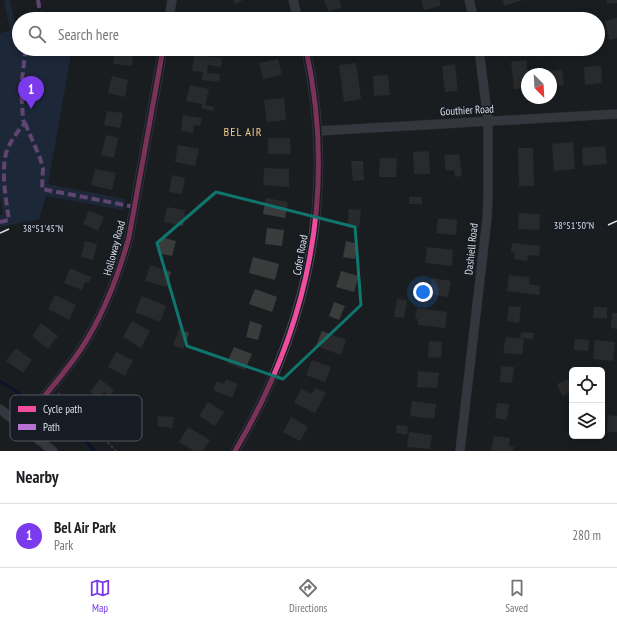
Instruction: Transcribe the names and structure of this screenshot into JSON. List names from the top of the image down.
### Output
{
  "streets": {
    "street": [
      "Gouthier Road",
      "Holloway Road",
      "Dashiell Road",
      "Cofer Road"
    ]
  },
  "crossings": [
    ["Gouthier Road", "Dashiell Road"],
    ["Gouthier Road", "Cofer Road"]
  ],
  "districts": ["BEL AIR"],
  "legend": ["Cycle path", "Path"],
  "north": "bottom right",
  "page": {
    "search": "Search here",
    "pins": "1",
    "heading": "Nearby",
    "list": [
      {
        "mark": "1",
        "name": "Bel Air Park",
        "note": "Park",
        "value": "280 m"
      }
    ],
    "nav": ["Map", "Directions", "Saved"]
  },
  "coordinates": ["38°51'50\"N", "38°51'45\"N"]
}
